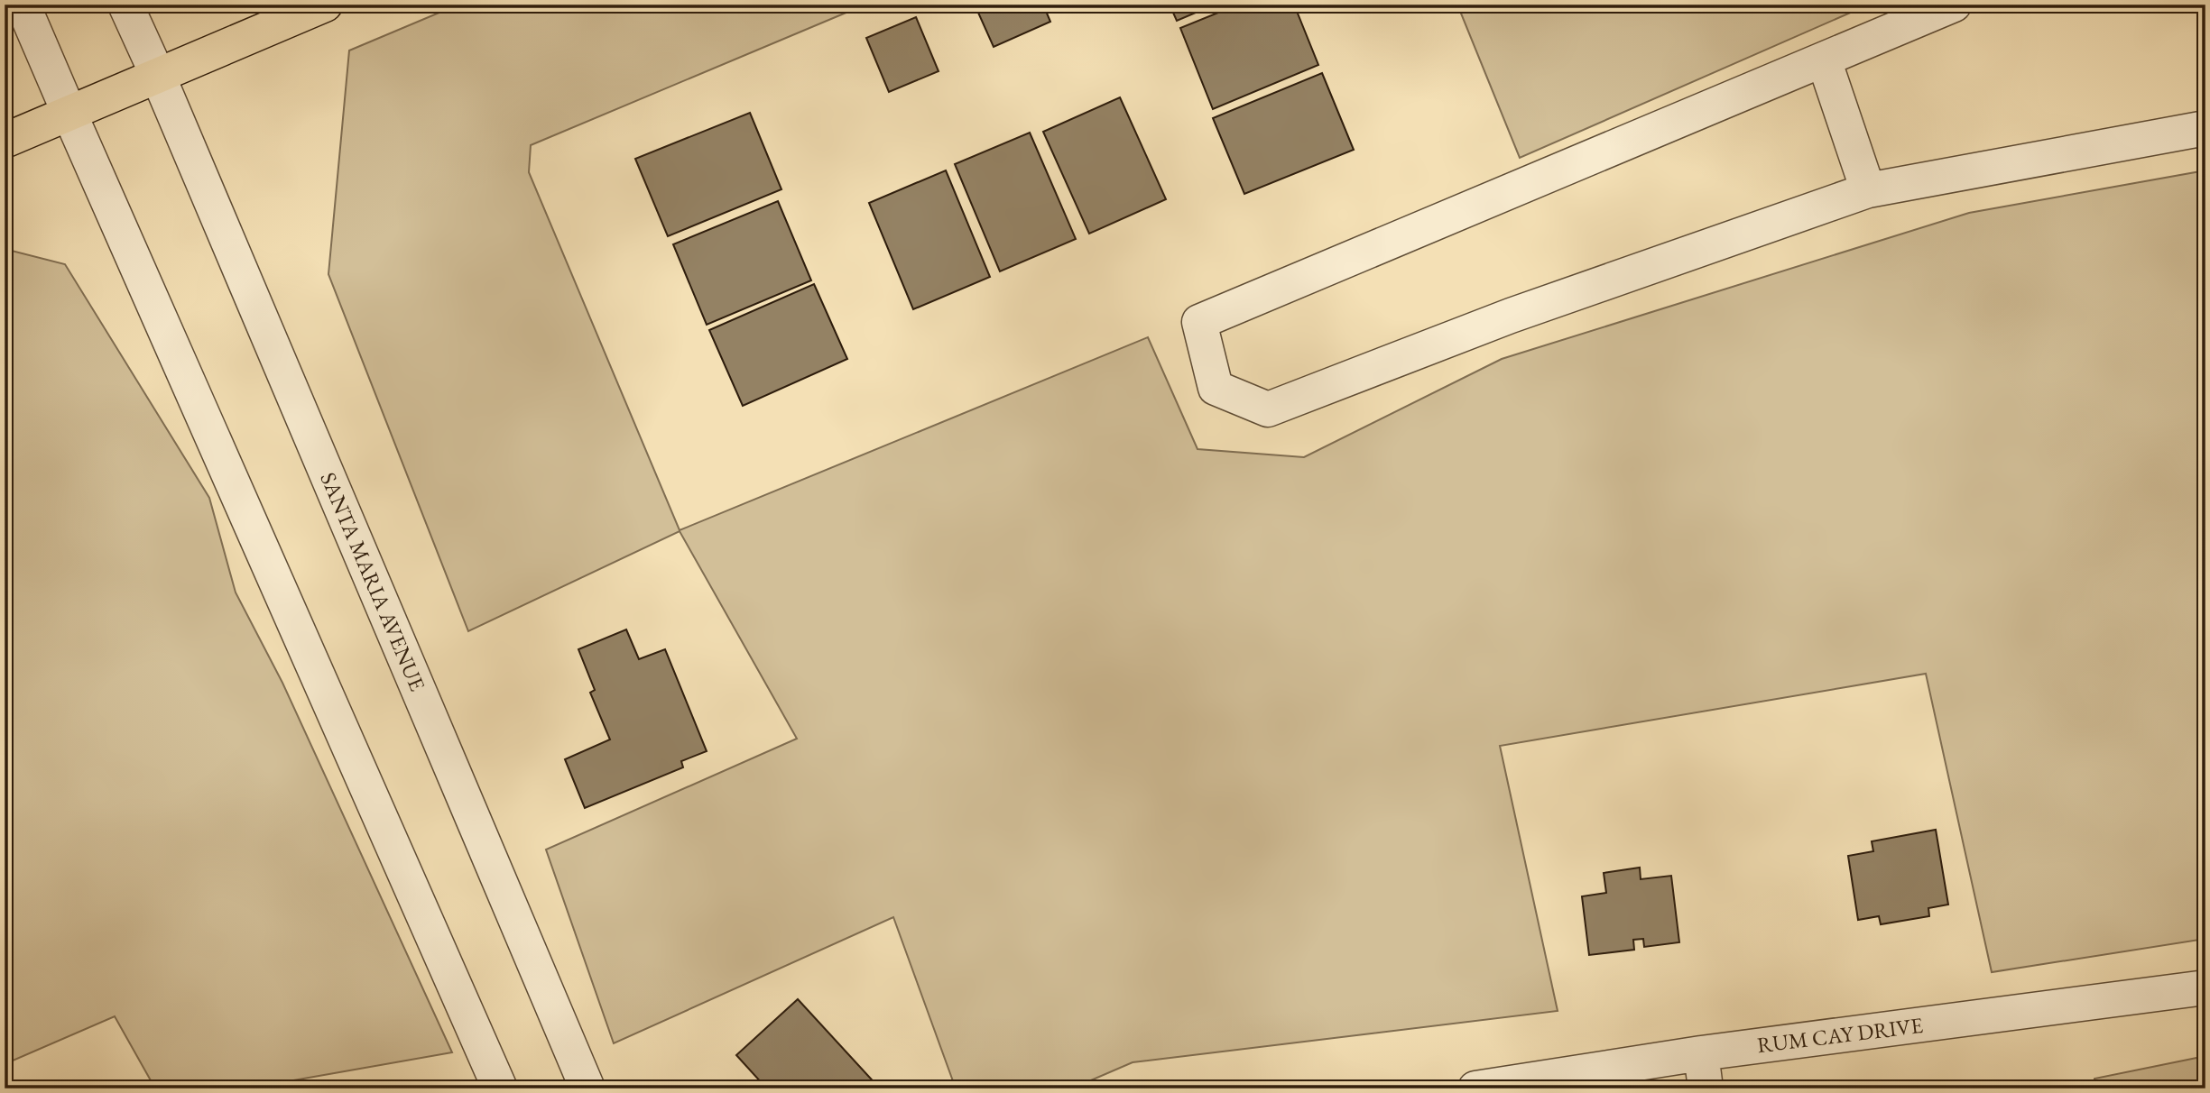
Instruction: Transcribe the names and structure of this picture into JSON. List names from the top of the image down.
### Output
{
  "streets": {
    "street": ["SANTA MARIA AVENUE", "RUM CAY DRIVE"]
  }
}
